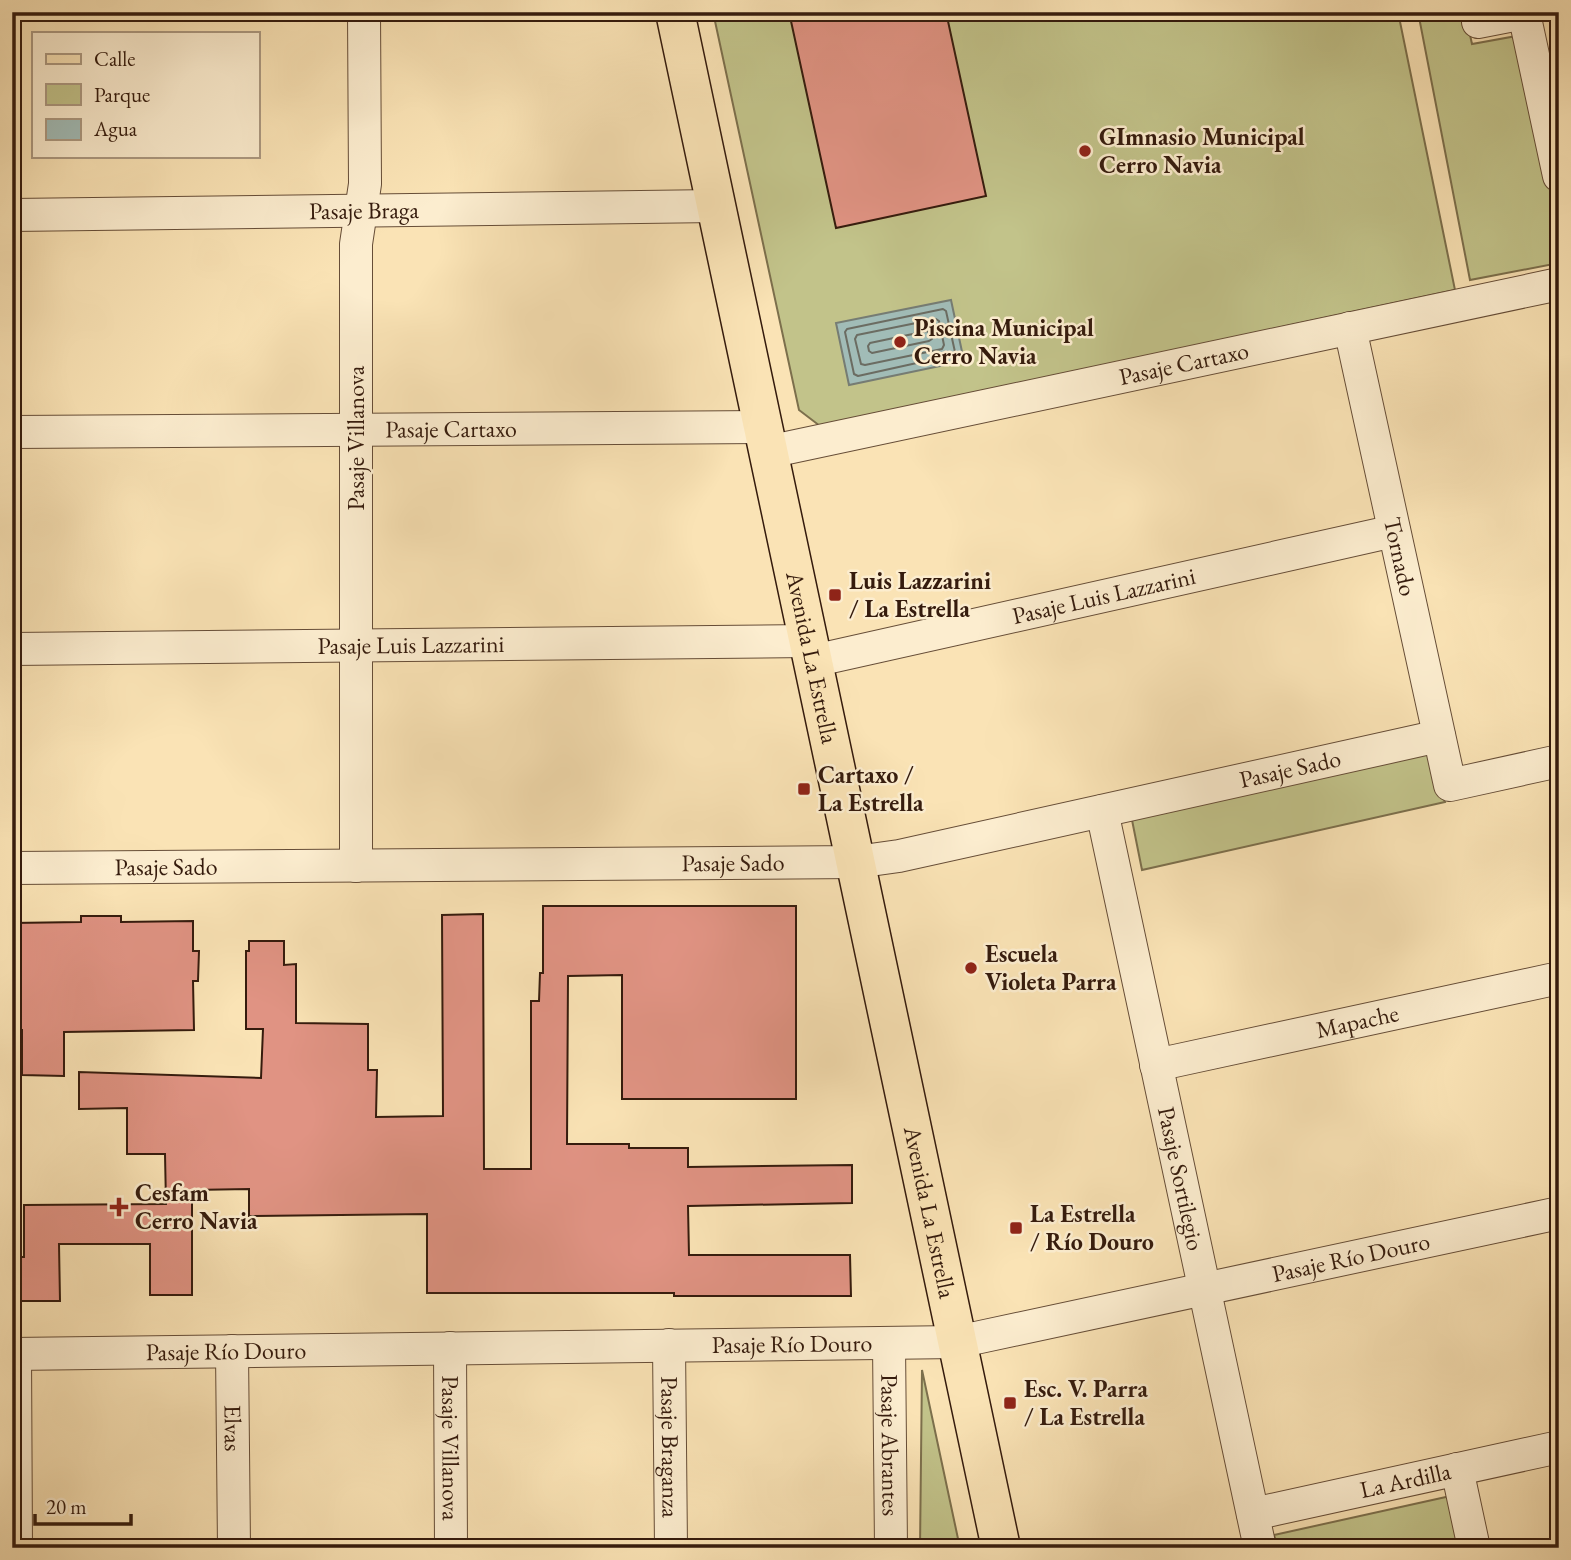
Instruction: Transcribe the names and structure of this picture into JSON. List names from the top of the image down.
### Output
{
  "streets": {
    "main road": ["Avenida La Estrella"],
    "street": [
      "Pasaje Braga",
      "Pasaje Cartaxo",
      "Pasaje Villanova",
      "Tornado",
      "Pasaje Luis Lazzarini",
      "Pasaje Sado",
      "Mapache",
      "Pasaje Sortilegio",
      "Pasaje Río Douro",
      "Elvas",
      "Pasaje Abrantes",
      "Pasaje Braganza",
      "La Ardilla"
    ]
  },
  "crossings": [
    ["Pasaje Braga", "Pasaje Villanova"],
    ["Pasaje Braga", "Avenida La Estrella"],
    ["Pasaje Cartaxo", "Pasaje Villanova"],
    ["Pasaje Cartaxo", "Tornado"],
    ["Pasaje Cartaxo", "Avenida La Estrella"],
    ["Pasaje Villanova", "Pasaje Luis Lazzarini"],
    ["Pasaje Villanova", "Pasaje Sado"],
    ["Pasaje Villanova", "Pasaje Río Douro"],
    ["Tornado", "Pasaje Luis Lazzarini"],
    ["Tornado", "Pasaje Sado"],
    ["Pasaje Luis Lazzarini", "Avenida La Estrella"],
    ["Avenida La Estrella", "Pasaje Sado"],
    ["Avenida La Estrella", "Pasaje Río Douro"],
    ["Pasaje Sado", "Pasaje Sortilegio"],
    ["Mapache", "Pasaje Sortilegio"],
    ["Pasaje Sortilegio", "Pasaje Río Douro"],
    ["Pasaje Sortilegio", "La Ardilla"],
    ["Pasaje Río Douro", "Elvas"],
    ["Pasaje Río Douro", "Pasaje Abrantes"],
    ["Pasaje Río Douro", "Pasaje Braganza"]
  ],
  "places": {
    "other": ["GImnasio Municipal Cerro Navia", "Piscina Municipal Cerro Navia", "Escuela Violeta Parra"],
    "transit": [
      "Luis Lazzarini / La Estrella",
      "Cartaxo / La Estrella",
      "La Estrella / Río Douro",
      "Esc. V. Parra / La Estrella"
    ],
    "health": ["Cesfam Cerro Navia"]
  },
  "legend": ["Calle", "Parque", "Agua"],
  "scale_bar": "20 m"
}
